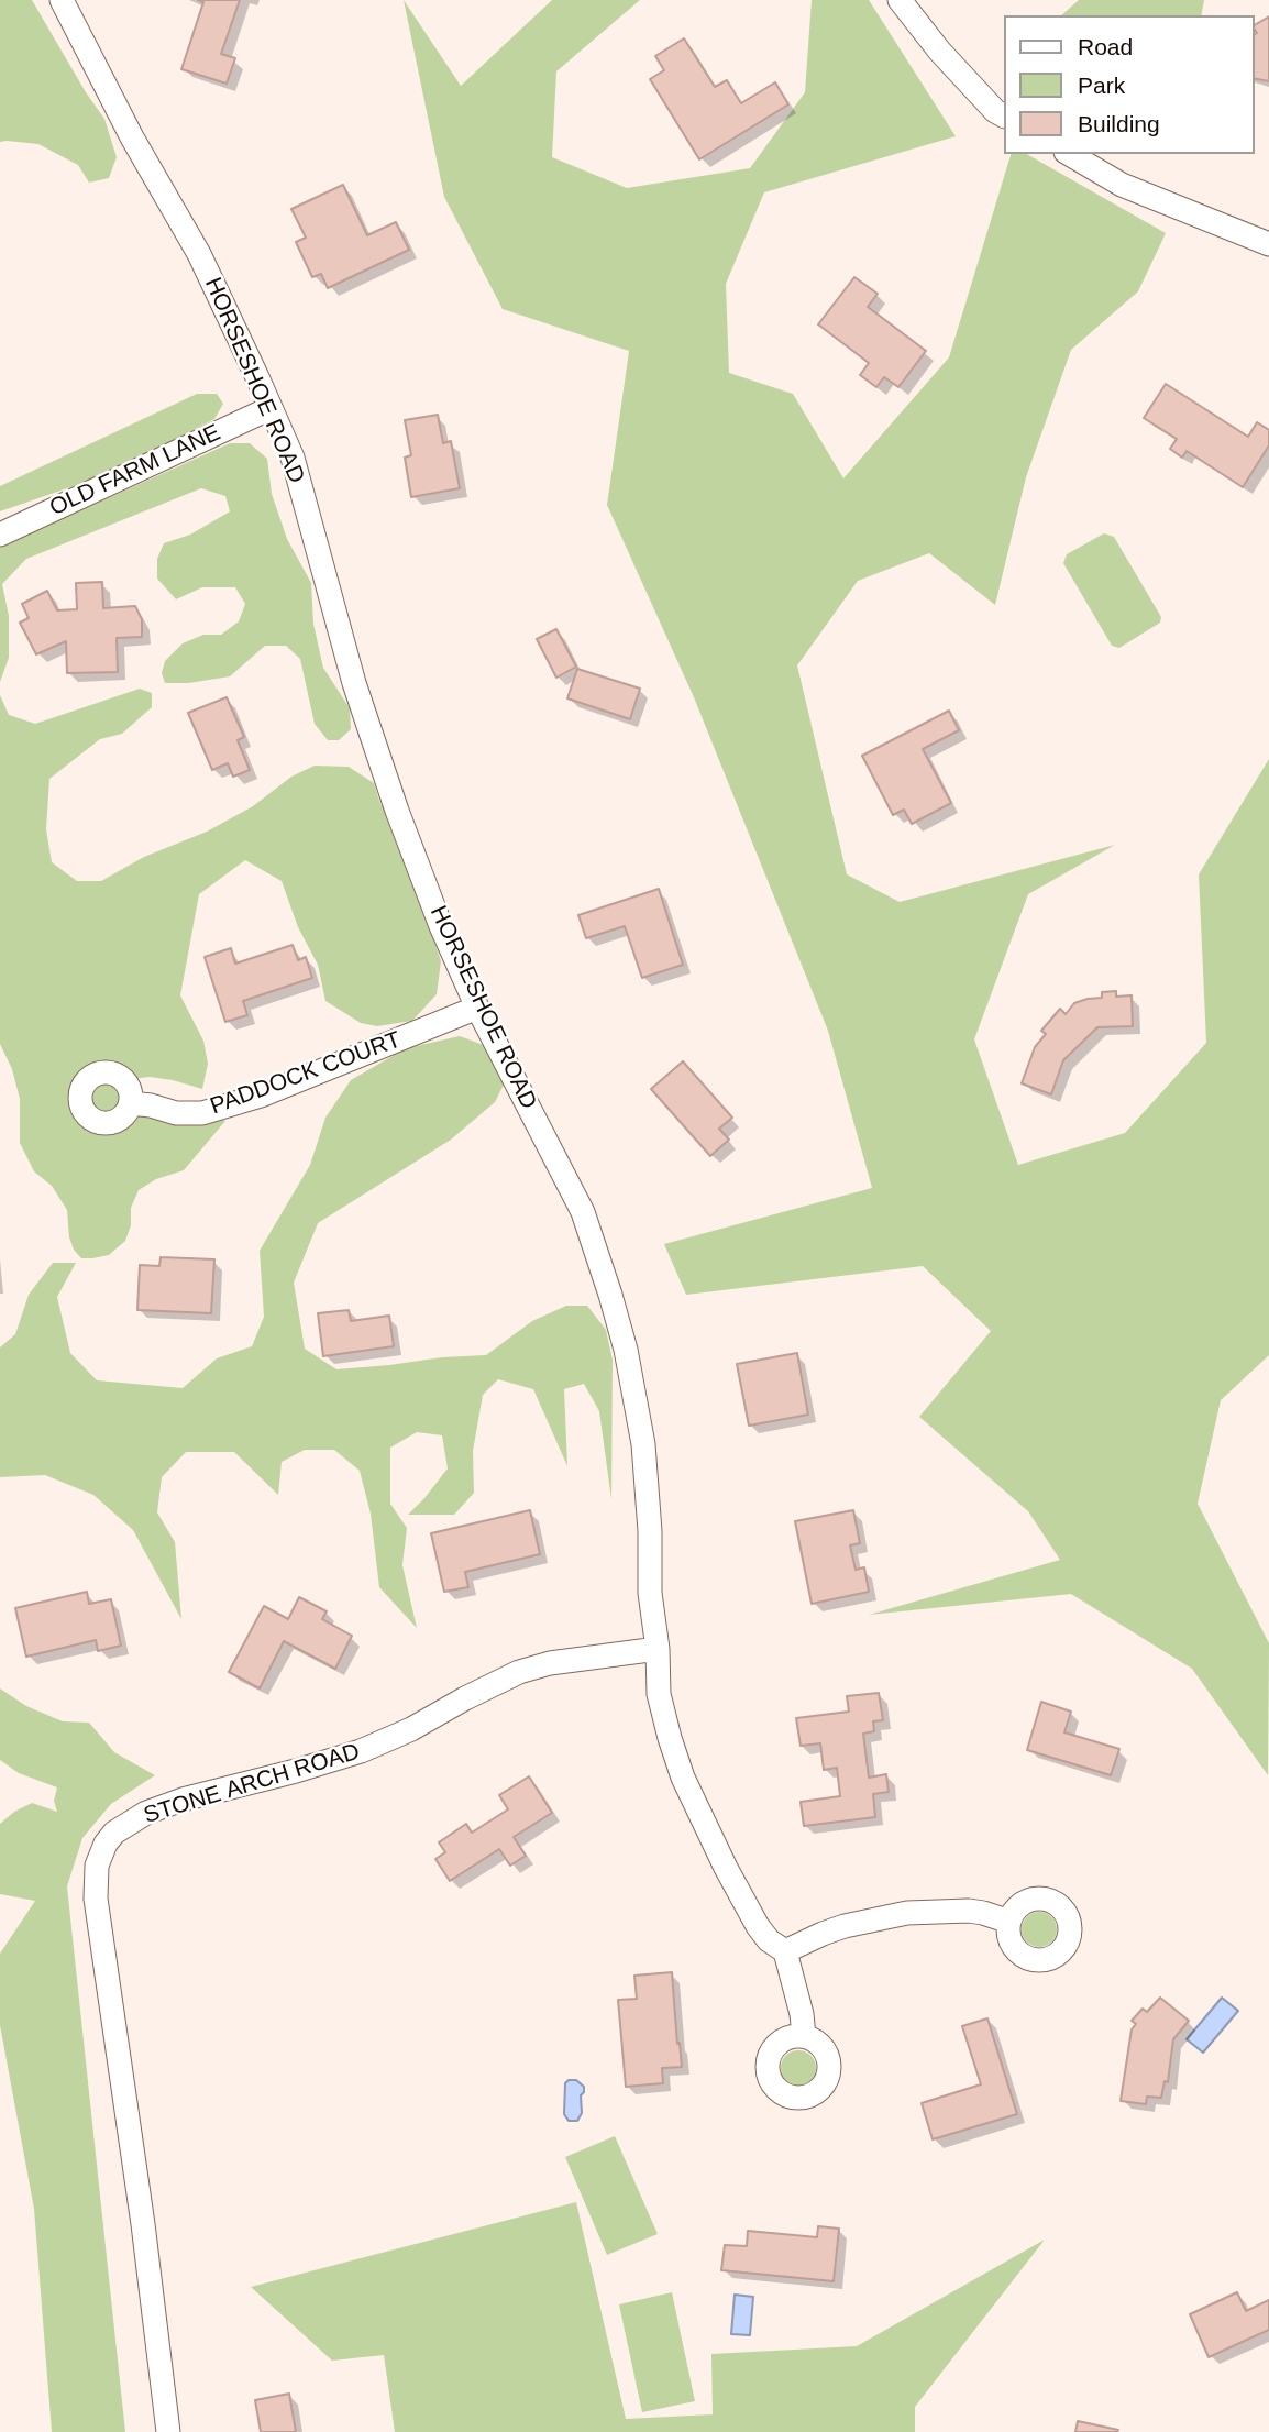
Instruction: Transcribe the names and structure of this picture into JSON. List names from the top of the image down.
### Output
{
  "streets": {
    "street": [
      "HORSESHOE ROAD",
      "OLD FARM LANE",
      "PADDOCK COURT",
      "STONE ARCH ROAD"
    ]
  },
  "crossings": [
    ["HORSESHOE ROAD", "OLD FARM LANE"],
    ["HORSESHOE ROAD", "PADDOCK COURT"],
    ["HORSESHOE ROAD", "STONE ARCH ROAD"]
  ],
  "legend": ["Road", "Park", "Building"]
}
